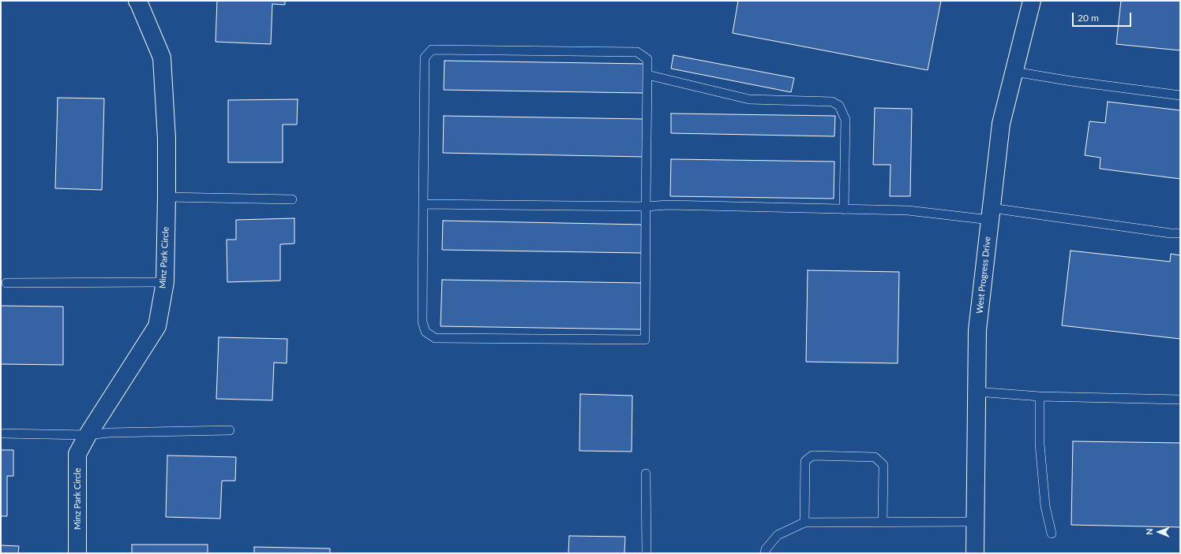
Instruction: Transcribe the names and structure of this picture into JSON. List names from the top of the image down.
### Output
{
  "streets": {
    "street": ["Minz Park Circle", "West Progress Drive"]
  },
  "scale_bar": "20 m",
  "north": "left"
}
